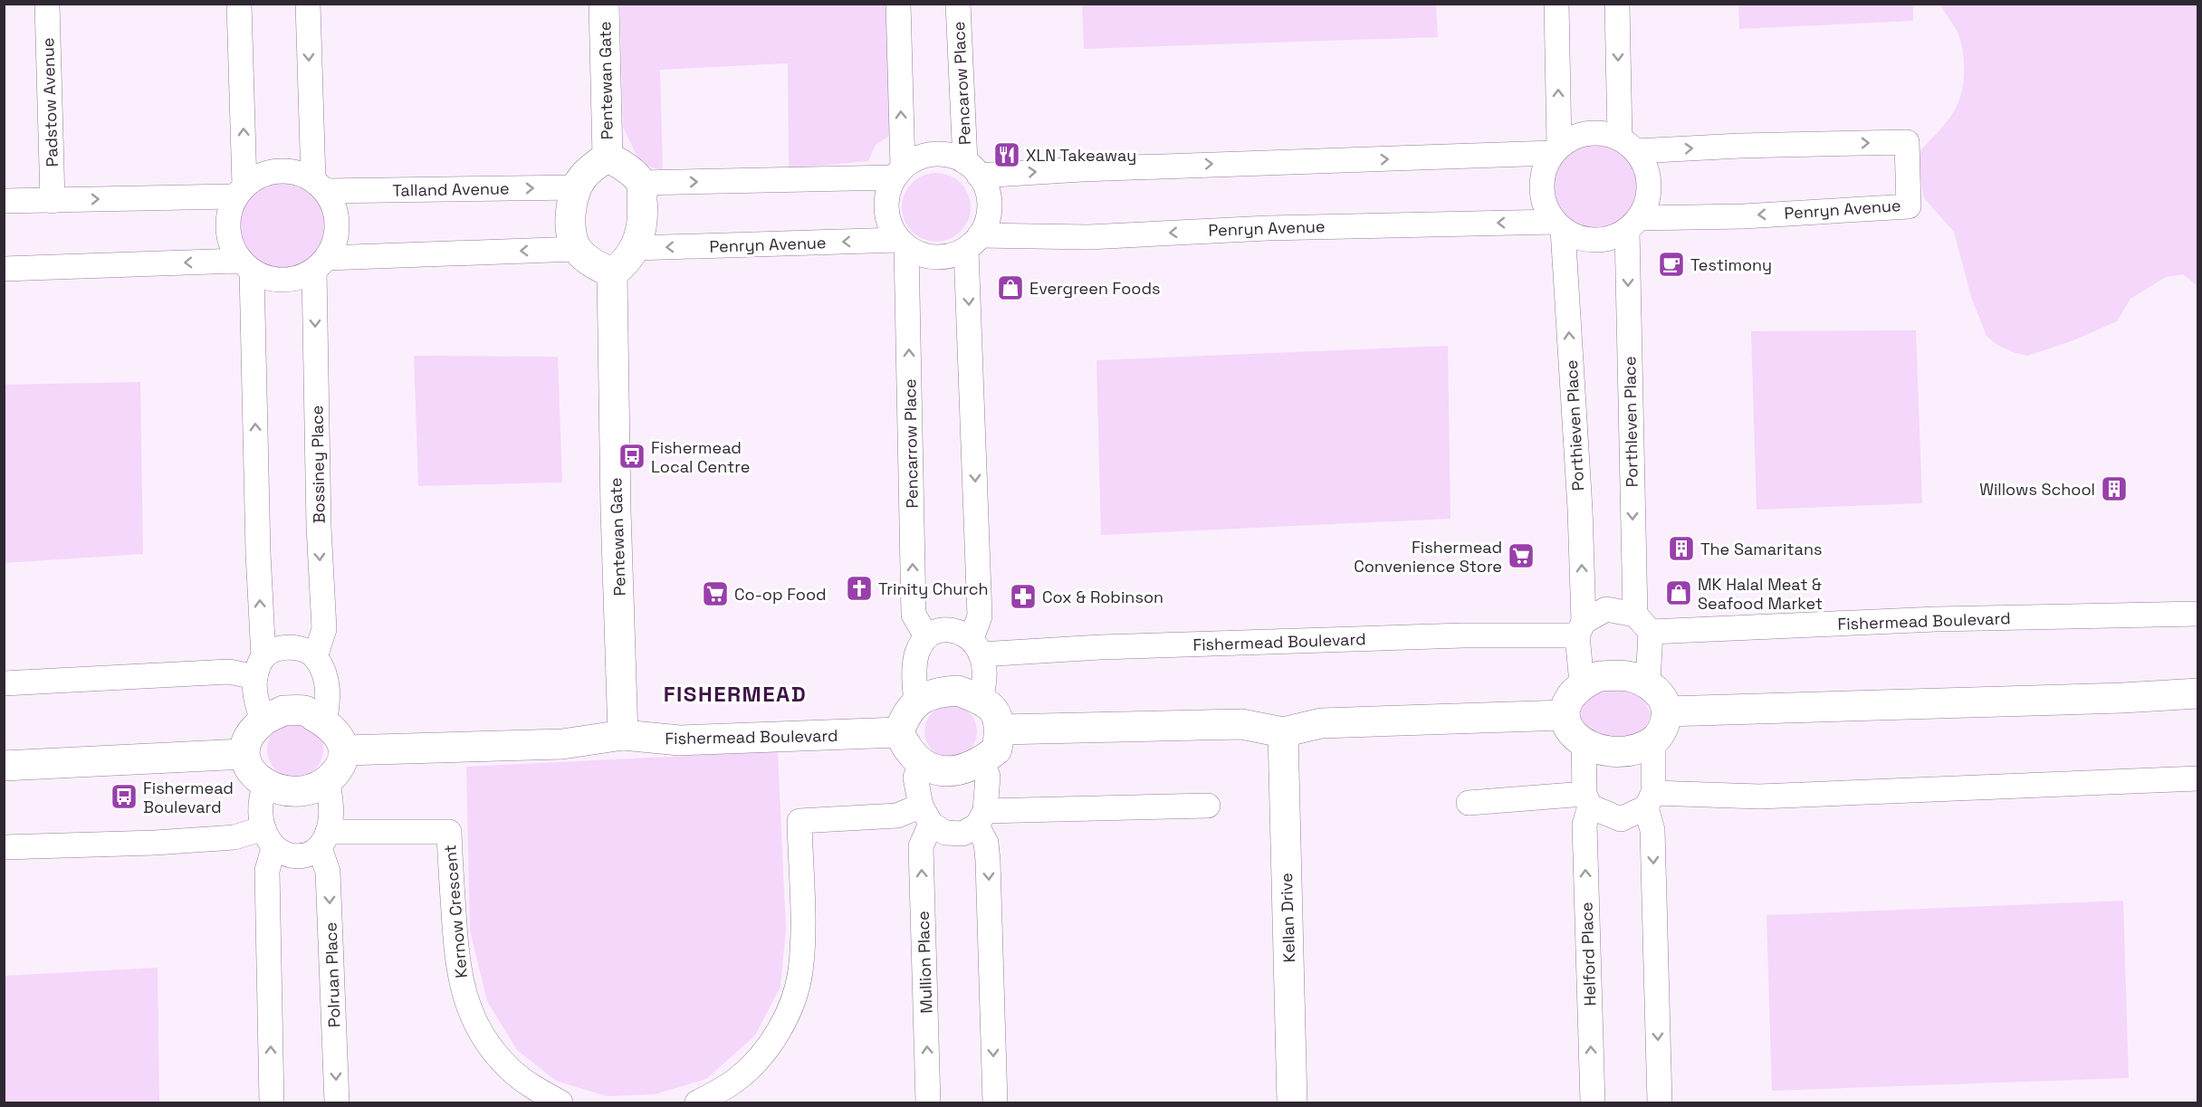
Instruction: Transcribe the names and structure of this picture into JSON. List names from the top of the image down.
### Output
{
  "streets": {
    "street": [
      "Pentewan Gate",
      "Pencarow Place",
      "Padstow Avenue",
      "Talland Avenue",
      "Penryn Avenue",
      "Porthleven Place",
      "Porthieven Place",
      "Pencarrow Place",
      "Bossiney Place",
      "Fishermead Boulevard",
      "Kernow Crescent",
      "Kellan Drive",
      "Helford Place",
      "Mullion Place",
      "Polruan Place"
    ]
  },
  "crossings": [
    ["Pentewan Gate", "Talland Avenue"],
    ["Pentewan Gate", "Penryn Avenue"],
    ["Pentewan Gate", "Fishermead Boulevard"],
    ["Pencarow Place", "Penryn Avenue"],
    ["Pencarow Place", "Pencarrow Place"],
    ["Talland Avenue", "Penryn Avenue"],
    ["Talland Avenue", "Bossiney Place"],
    ["Penryn Avenue", "Porthleven Place"],
    ["Penryn Avenue", "Porthieven Place"],
    ["Penryn Avenue", "Pencarrow Place"],
    ["Porthleven Place", "Porthieven Place"],
    ["Porthleven Place", "Fishermead Boulevard"],
    ["Porthleven Place", "Helford Place"],
    ["Porthieven Place", "Fishermead Boulevard"],
    ["Porthieven Place", "Helford Place"],
    ["Kernow Crescent", "Polruan Place"]
  ],
  "one_way": ["Porthleven Place", "Porthieven Place"],
  "districts": ["FISHERMEAD"],
  "places": {
    "restaurant": ["XLN Takeaway"],
    "cafe": ["Testimony"],
    "shop": ["Evergreen Foods", "MK Halal Meat & Seafood Market"],
    "bus stop": ["Fishermead Local Centre", "Fishermead Boulevard"],
    "building": ["Willows School", "The Samaritans"],
    "supermarket": ["Fishermead Convenience Store", "Co-op Food"],
    "church": ["Trinity Church"],
    "pharmacy": ["Cox & Robinson"]
  }
}
